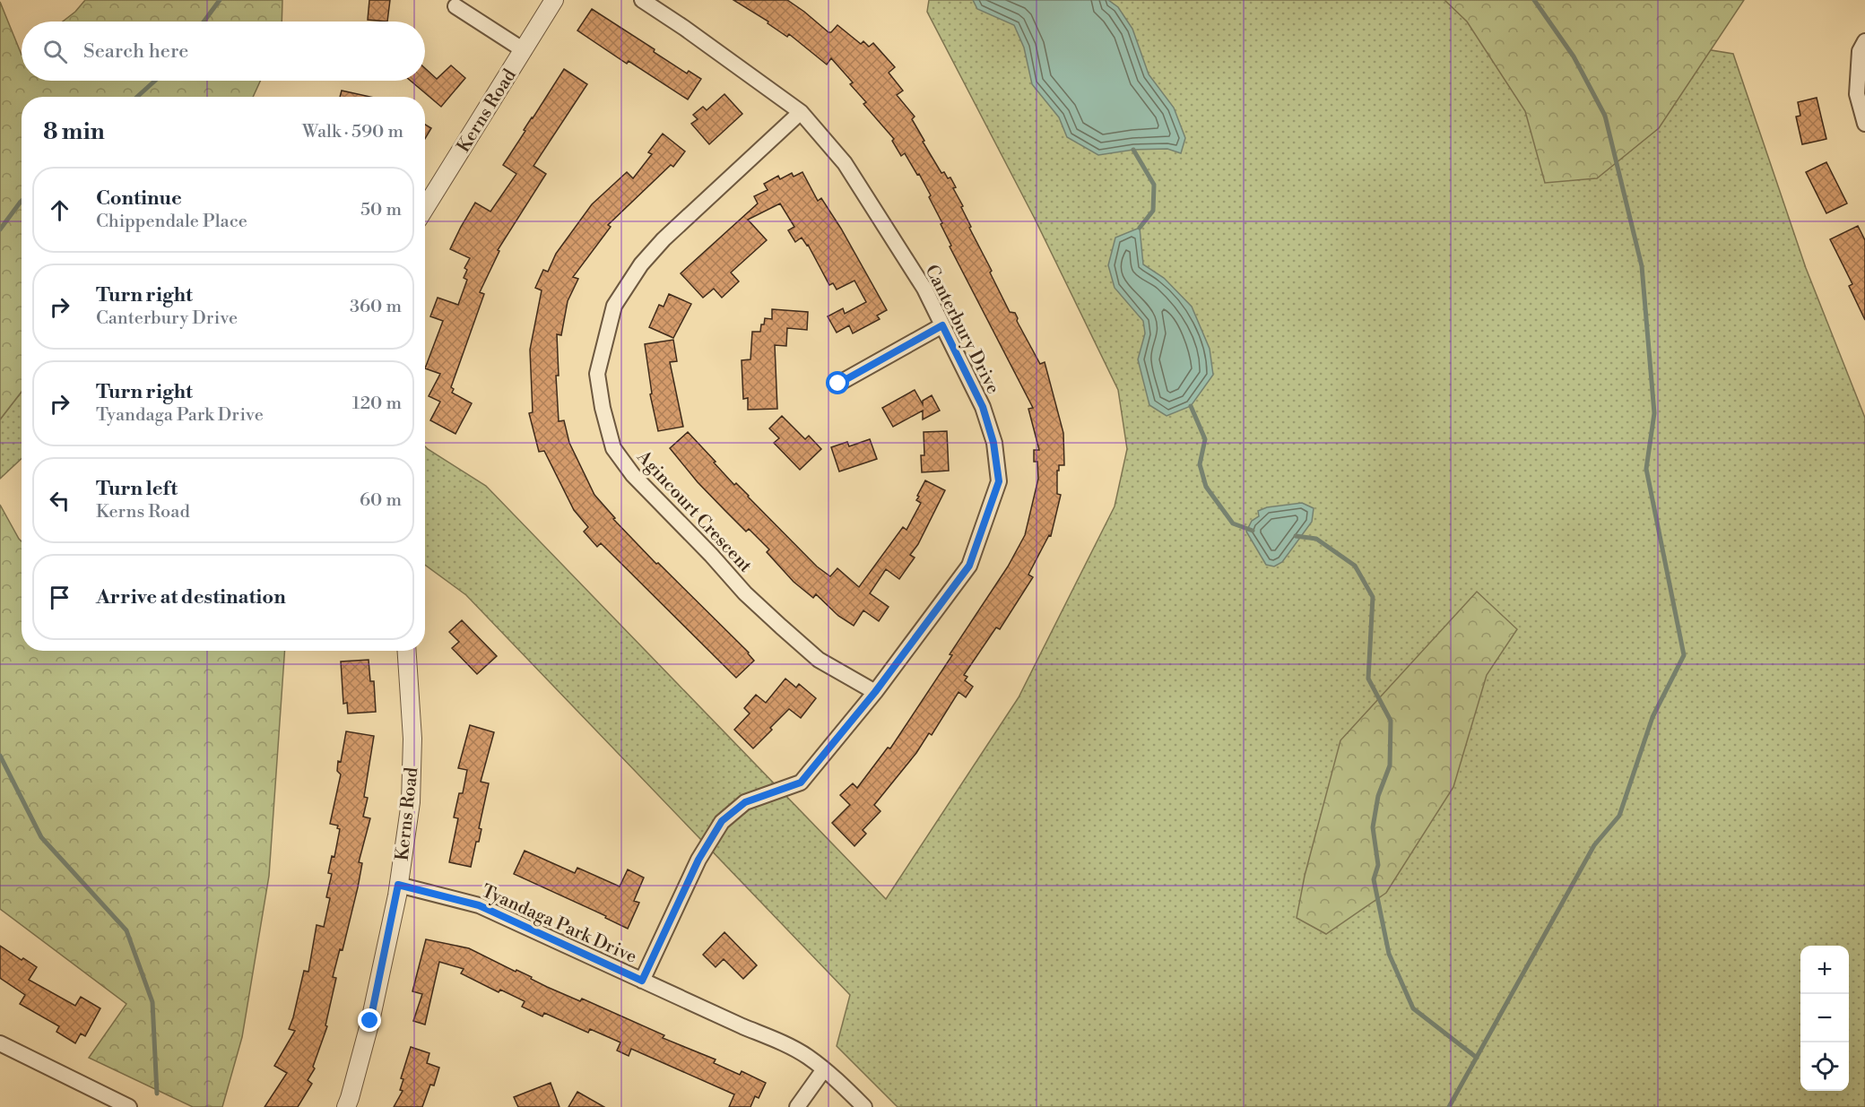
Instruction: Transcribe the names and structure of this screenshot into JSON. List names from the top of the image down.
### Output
{
  "streets": {
    "street": [
      "Kerns Road",
      "Canterbury Drive",
      "Agincourt Crescent",
      "Tyandaga Park Drive"
    ]
  },
  "crossings": [
    ["Kerns Road", "Tyandaga Park Drive"],
    ["Canterbury Drive", "Agincourt Crescent"],
    ["Canterbury Drive", "Tyandaga Park Drive"]
  ],
  "page": {
    "search": "Search here",
    "heading": ["8 min", "Walk · 590 m"],
    "list": [
      ["Continue", "Chippendale Place", "50 m"],
      ["Turn right", "Canterbury Drive", "360 m"],
      ["Turn right", "Tyandaga Park Drive", "120 m"],
      ["Turn left", "Kerns Road", "60 m"],
      "Arrive at destination"
    ],
    "map_buttons": ["+", "−"]
  }
}
